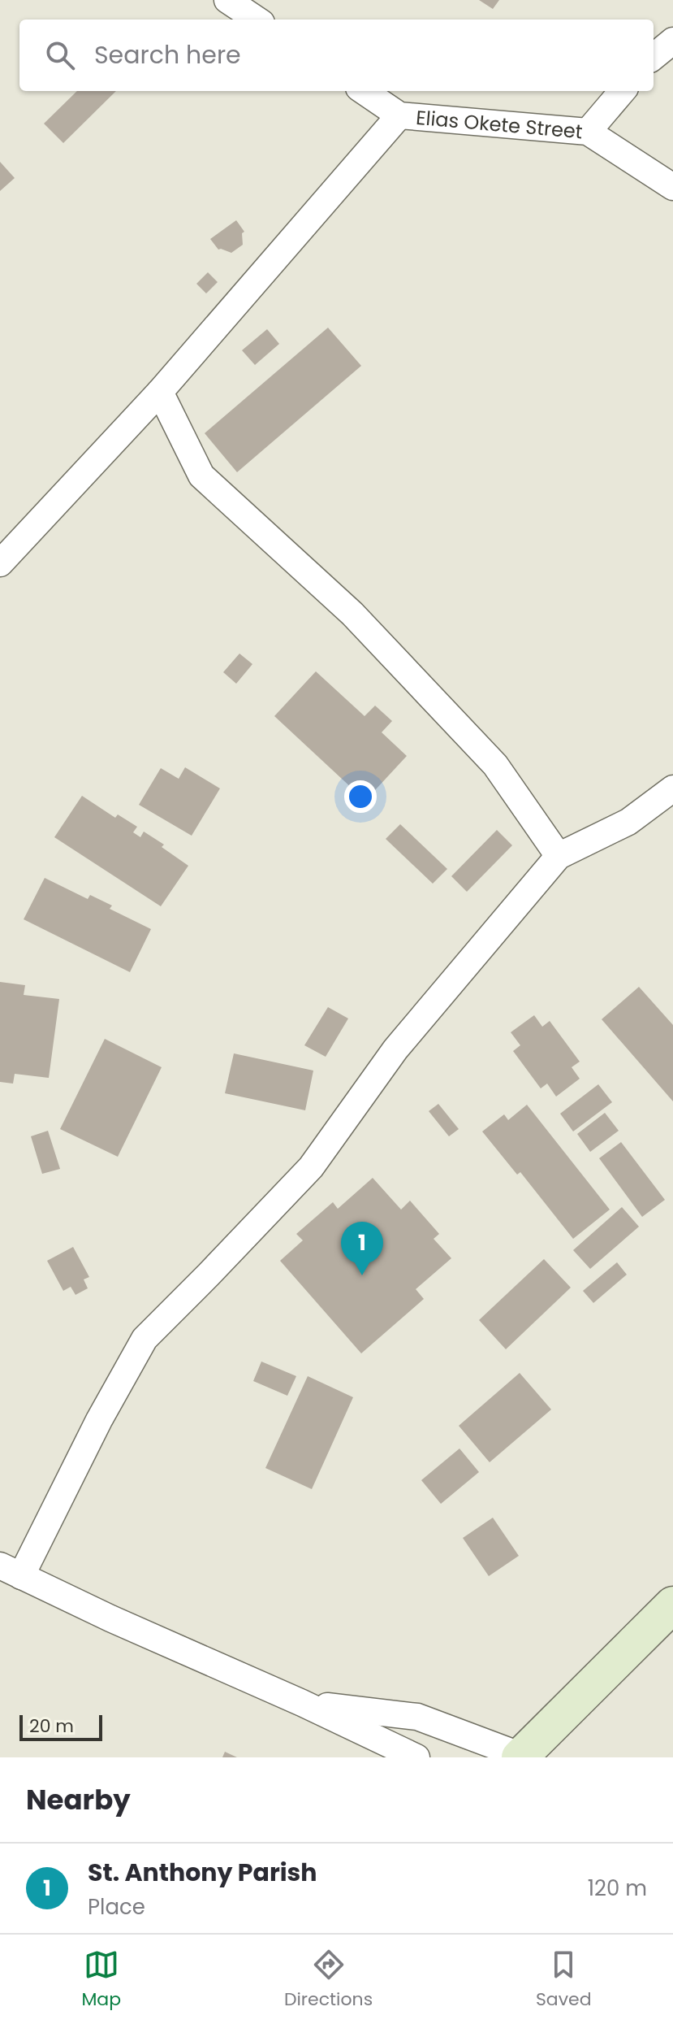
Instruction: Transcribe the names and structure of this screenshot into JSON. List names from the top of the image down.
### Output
{
  "streets": {
    "street": ["Elias Okete Street"]
  },
  "scale_bar": "20 m",
  "page": {
    "search": "Search here",
    "pins": "1",
    "scale": "20 m",
    "heading": "Nearby",
    "list": [
      {
        "mark": "1",
        "name": "St. Anthony Parish",
        "note": "Place",
        "value": "120 m"
      }
    ],
    "nav": ["Map", "Directions", "Saved"]
  }
}
